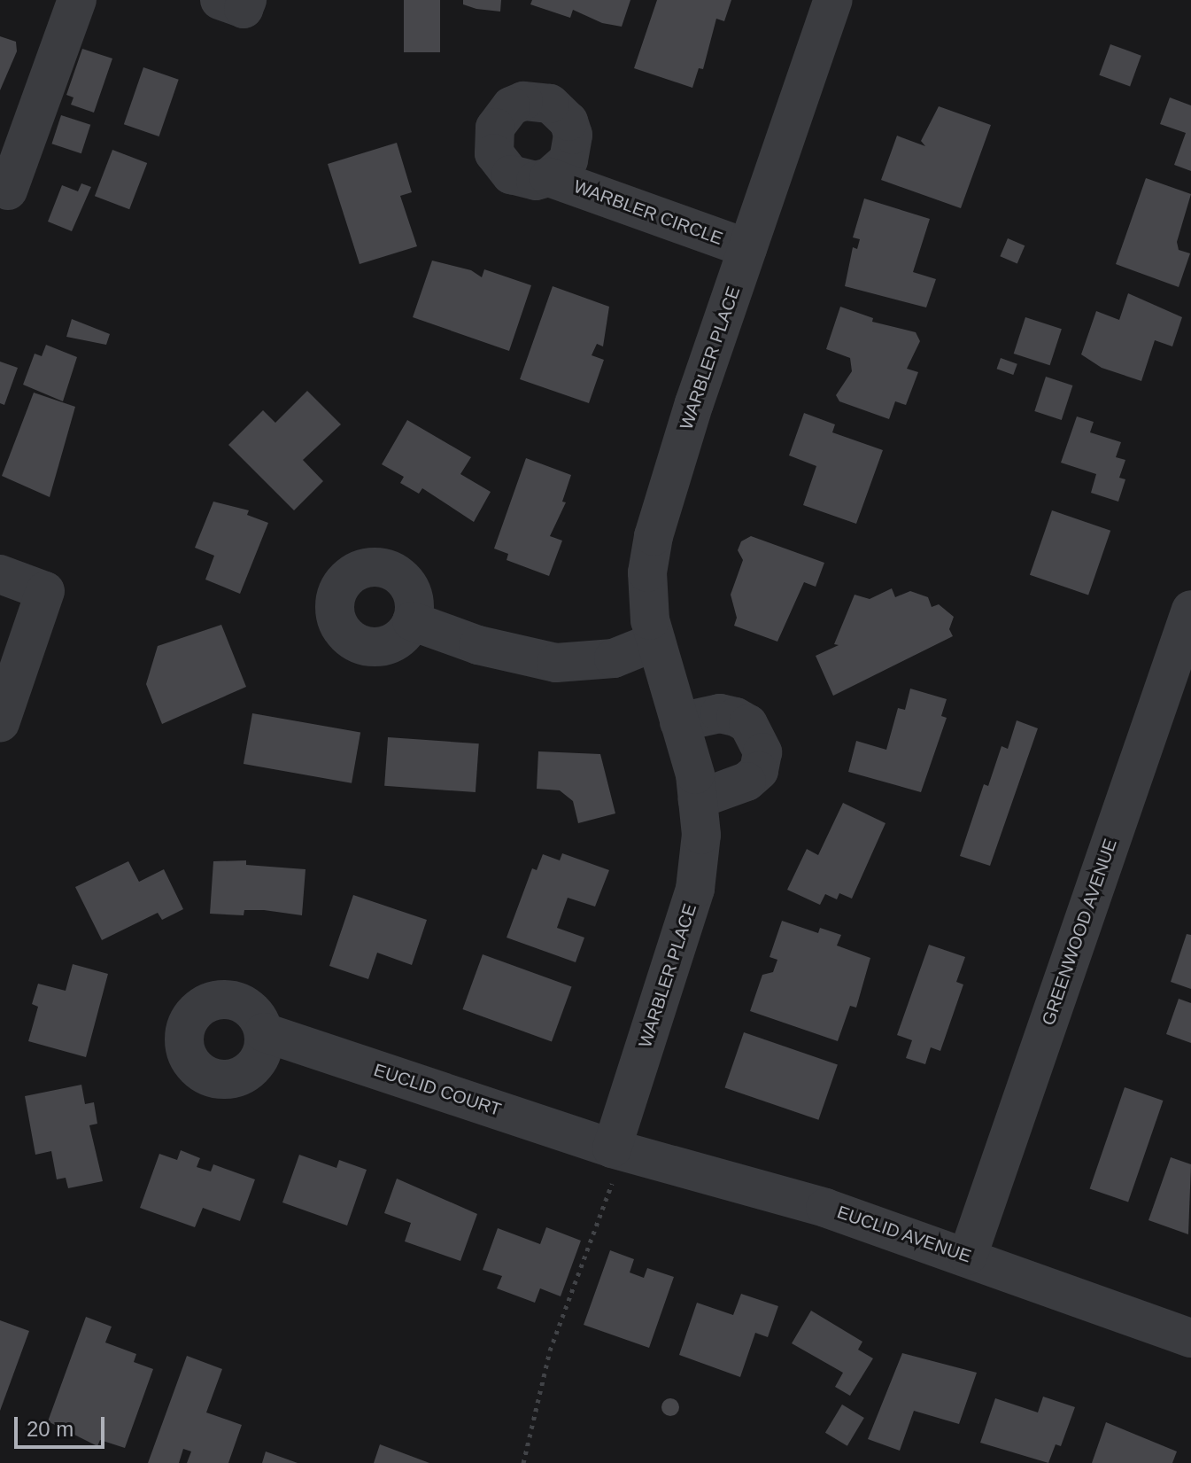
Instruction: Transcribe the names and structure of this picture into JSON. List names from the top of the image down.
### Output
{
  "streets": {
    "street": [
      "WARBLER CIRCLE",
      "WARBLER PLACE",
      "GREENWOOD AVENUE",
      "EUCLID COURT",
      "EUCLID AVENUE"
    ]
  },
  "crossings": [
    ["WARBLER CIRCLE", "WARBLER PLACE"],
    ["WARBLER PLACE", "EUCLID COURT"],
    ["WARBLER PLACE", "EUCLID AVENUE"],
    ["GREENWOOD AVENUE", "EUCLID AVENUE"],
    ["EUCLID COURT", "EUCLID AVENUE"]
  ],
  "scale_bar": "20 m"
}
